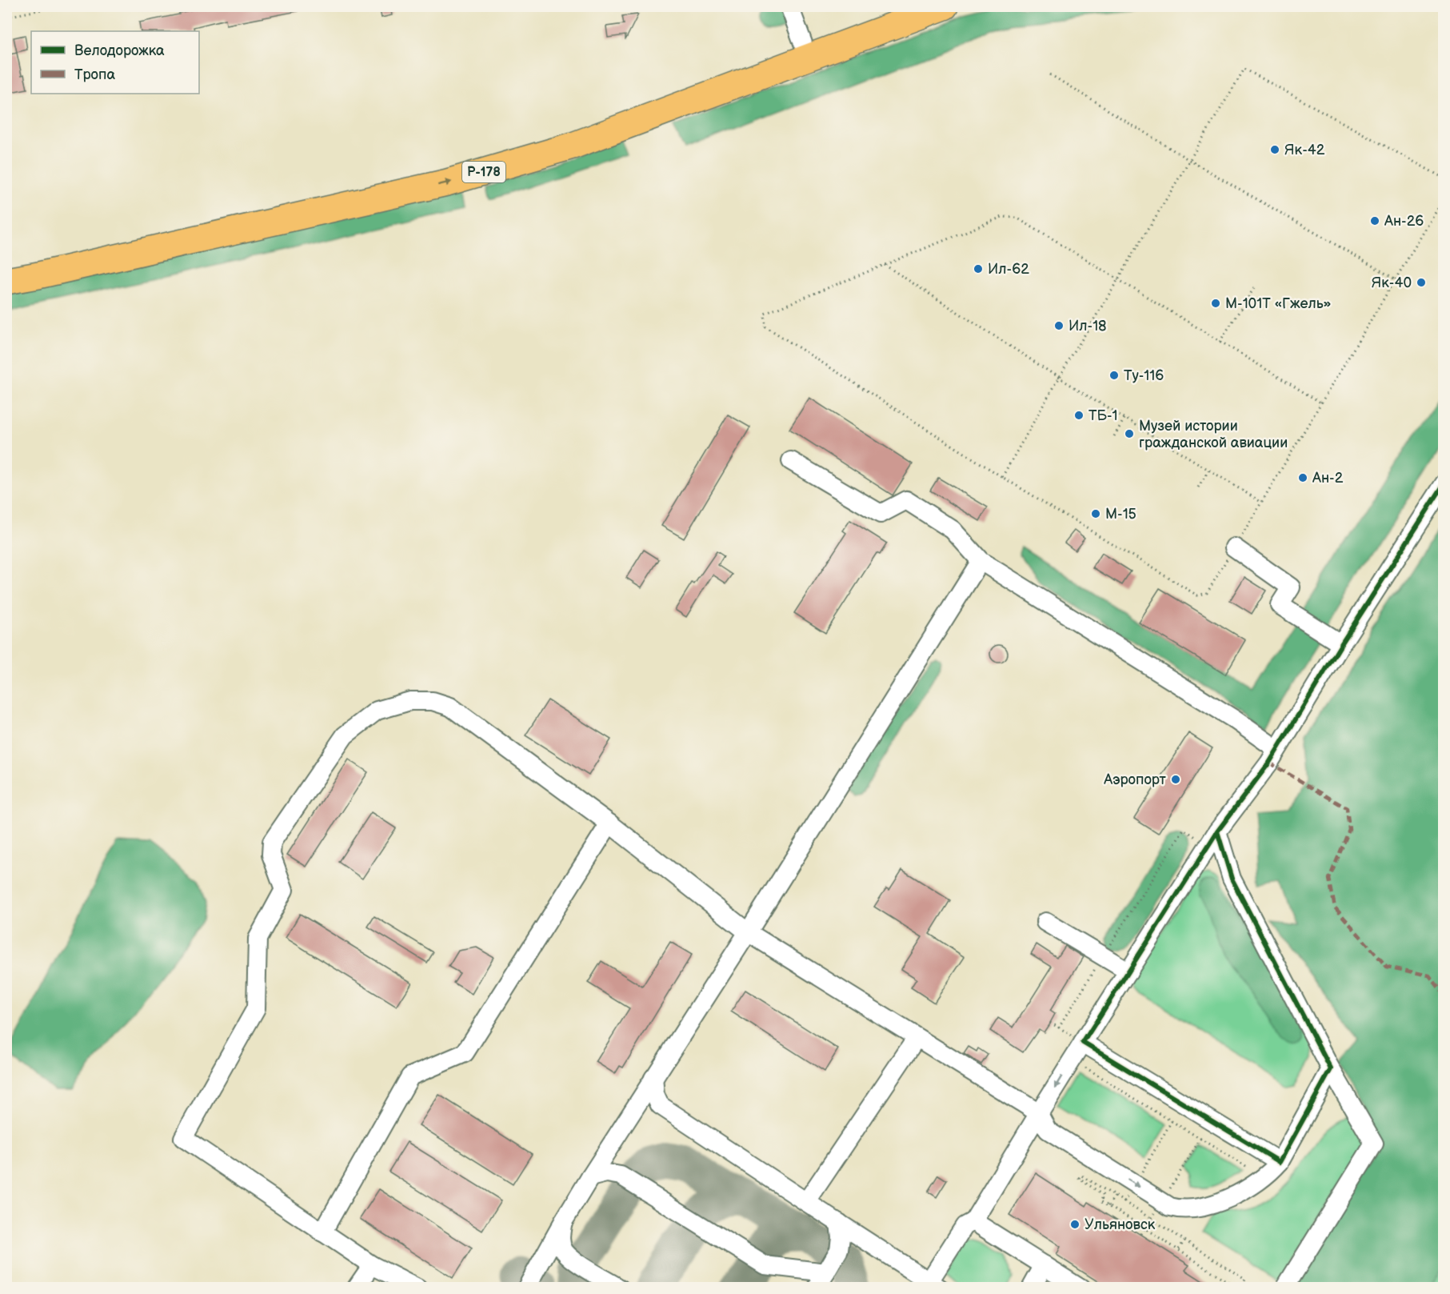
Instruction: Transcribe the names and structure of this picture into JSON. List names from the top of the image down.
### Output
{
  "streets": {
    "highway": ["Р-178"]
  },
  "places": [
    "Як-42",
    "Ан-26",
    "Ил-62",
    "Як-40",
    "М-101Т «Гжель»",
    "Ил-18",
    "Ту-116",
    "ТБ-1",
    "Музей истории гражданской авиации",
    "Ан-2",
    "М-15",
    "Аэропорт",
    "Ульяновск"
  ],
  "legend": ["Велодорожка", "Тропа"]
}
